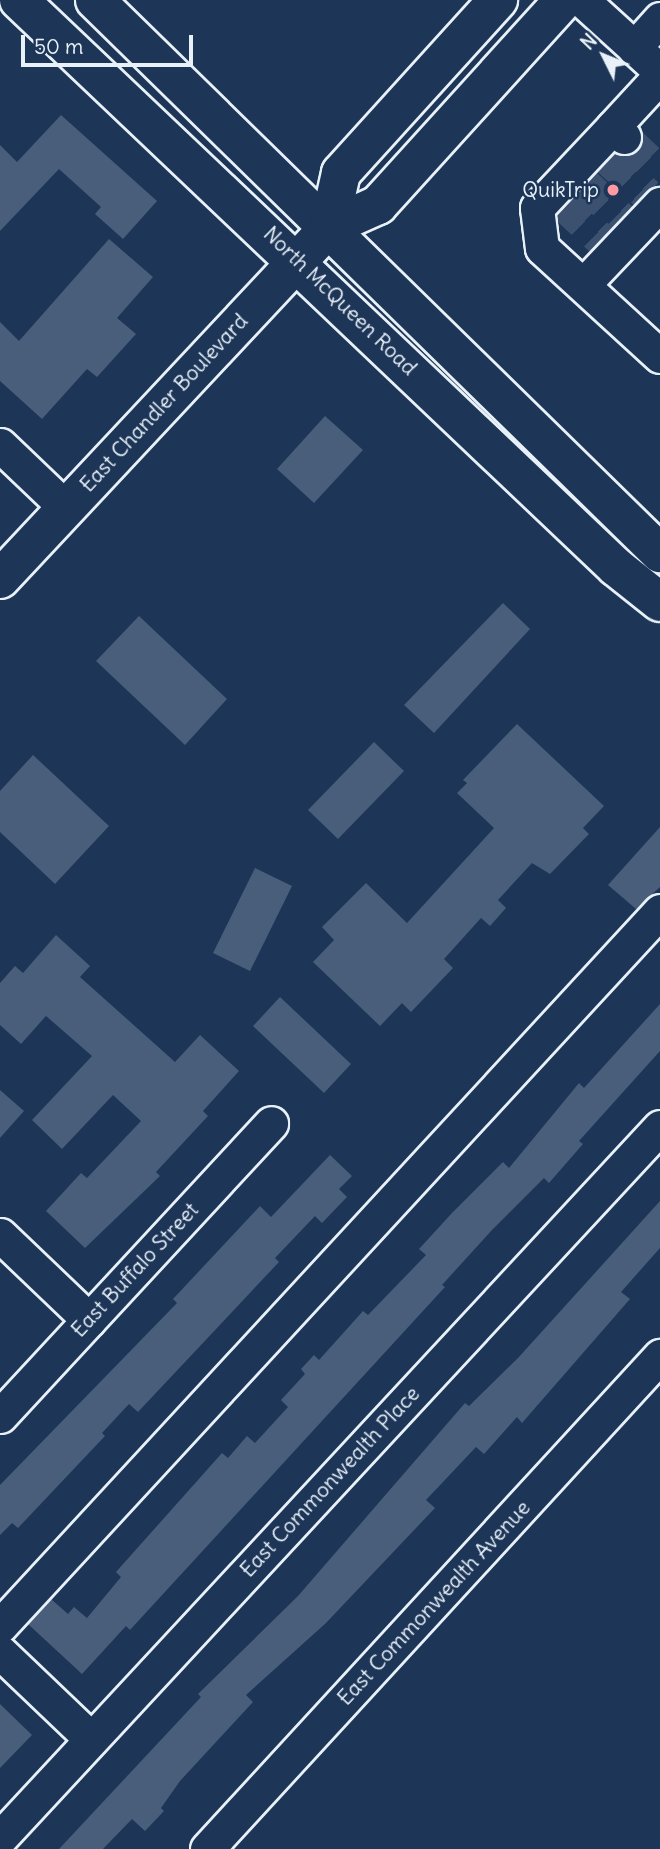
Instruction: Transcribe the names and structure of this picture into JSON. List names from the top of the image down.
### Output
{
  "streets": {
    "main road": ["North McQueen Road", "East Chandler Boulevard"],
    "street": ["East Buffalo Street", "East Commonwealth Place", "East Commonwealth Avenue"]
  },
  "crossings": [
    ["North McQueen Road", "East Chandler Boulevard"]
  ],
  "places": ["QuikTrip"],
  "scale_bar": "50 m",
  "north": "top left"
}
